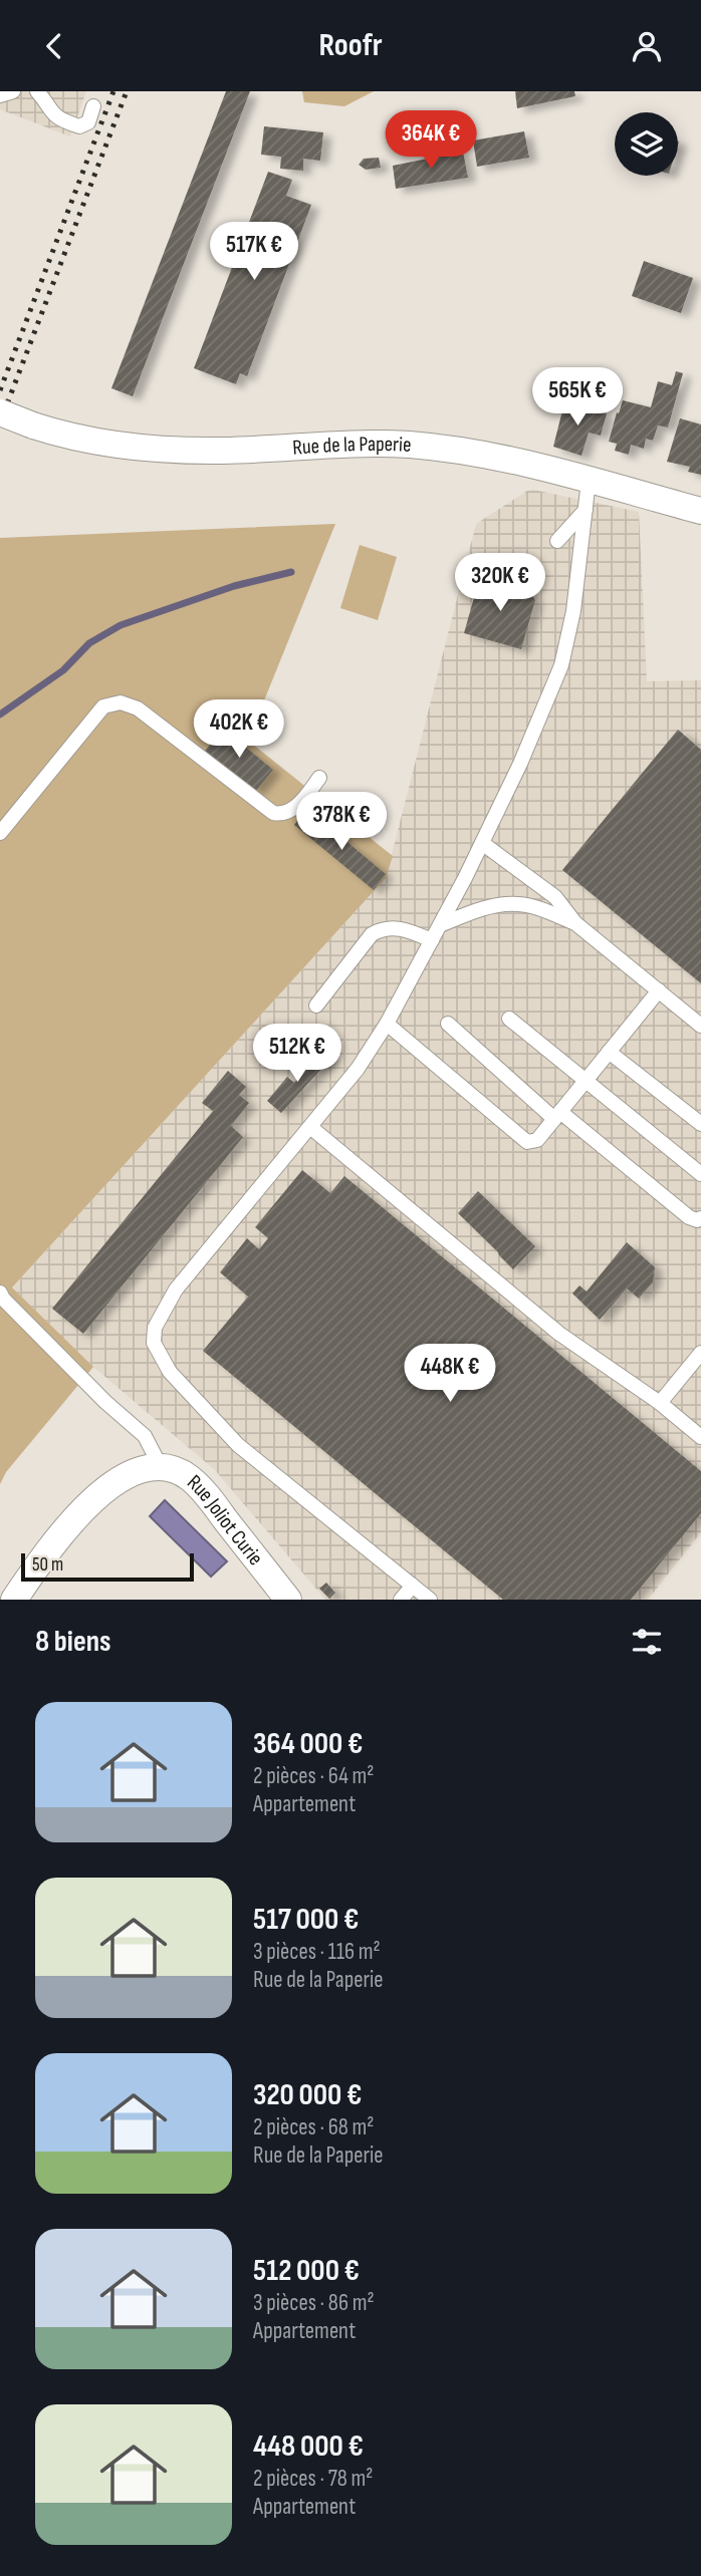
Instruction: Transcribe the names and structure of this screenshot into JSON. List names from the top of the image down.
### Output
{
  "streets": {
    "street": ["Rue de la Paperie", "Rue Joliot Curie"]
  },
  "scale_bar": "50 m",
  "page": {
    "header": "Roofr",
    "price": [
      "364K €",
      "517K €",
      "565K €",
      "320K €",
      "402K €",
      "378K €",
      "512K €",
      "448K €"
    ],
    "scale": "50 m",
    "heading": "8 biens",
    "list": [
      {
        "name": "364 000 €",
        "note": "2 pièces · 64 m² · Appartement"
      },
      {
        "name": "517 000 €",
        "note": "3 pièces · 116 m² · Rue de la Paperie"
      },
      {
        "name": "320 000 €",
        "note": "2 pièces · 68 m² · Rue de la Paperie"
      },
      {
        "name": "512 000 €",
        "note": "3 pièces · 86 m² · Appartement"
      },
      {
        "name": "448 000 €",
        "note": "2 pièces · 78 m² · Appartement"
      }
    ]
  }
}
